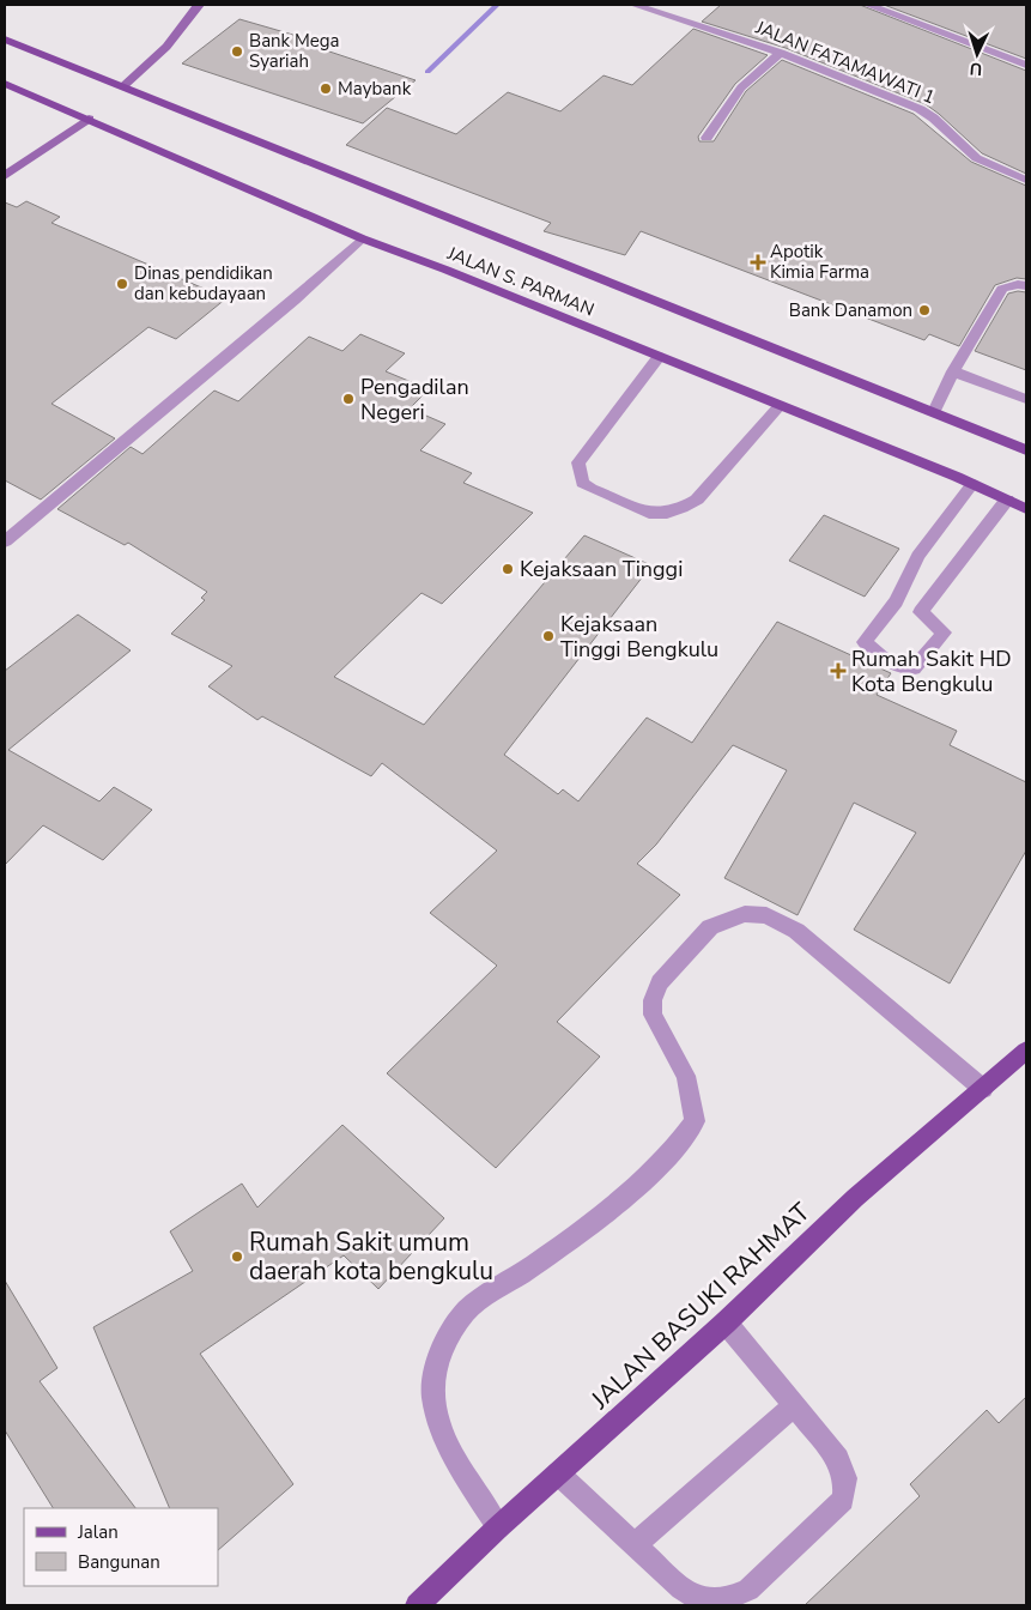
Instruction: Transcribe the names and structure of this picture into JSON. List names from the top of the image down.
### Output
{
  "streets": {
    "main road": ["JALAN S. PARMAN", "JALAN BASUKI RAHMAT"],
    "street": ["JALAN FATAMAWATI 1"]
  },
  "places": {
    "other": [
      "Bank Mega Syariah",
      "Maybank",
      "Dinas pendidikan dan kebudayaan",
      "Bank Danamon",
      "Pengadilan Negeri",
      "Kejaksaan Tinggi",
      "Kejaksaan Tinggi Bengkulu",
      "Rumah Sakit umum daerah kota bengkulu"
    ],
    "health": ["Apotik Kimia Farma", "Rumah Sakit HD Kota Bengkulu"]
  },
  "legend": ["Jalan", "Bangunan"],
  "north": "bottom"
}
